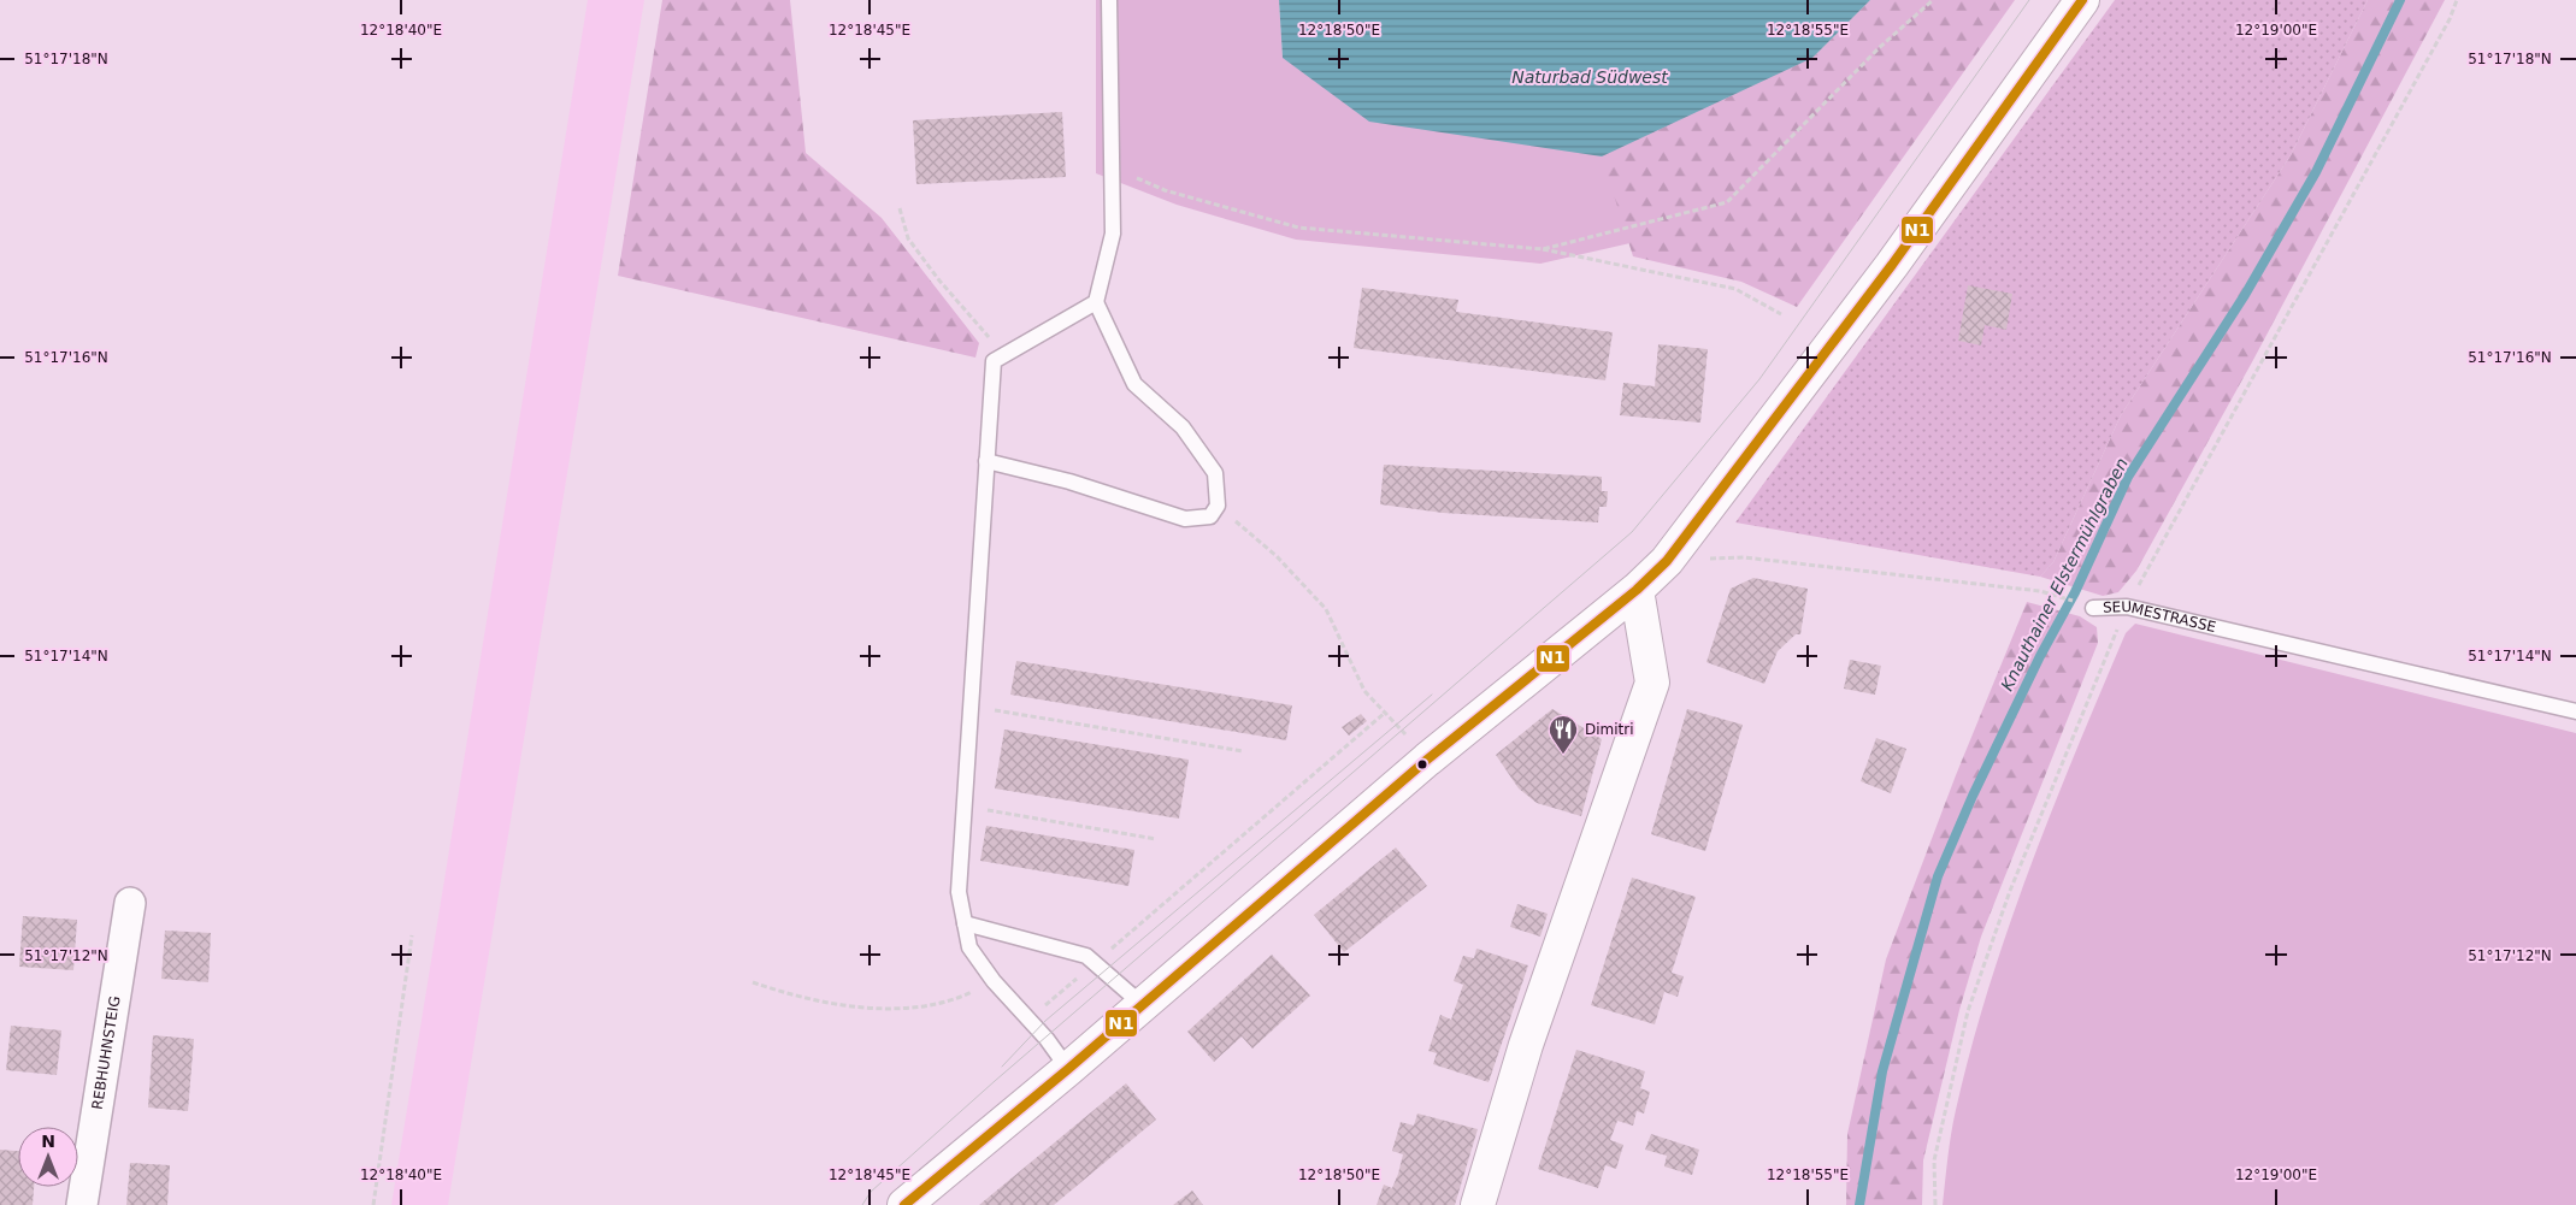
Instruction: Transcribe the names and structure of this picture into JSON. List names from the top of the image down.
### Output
{
  "streets": {
    "street": ["REBHUHNSTEIG"],
    "lane": ["SEUMESTRASSE"]
  },
  "water": ["Naturbad Südwest", "Knauthainer Elstermühlgraben"],
  "places": {
    "restaurant": ["Dimitri"]
  },
  "lines": ["transit line N1"],
  "north": "top",
  "coordinates": [
    "12°18'40\"E",
    "12°18'45\"E",
    "12°18'50\"E",
    "12°18'55\"E",
    "12°19'00\"E",
    "51°17'18\"N",
    "51°17'16\"N",
    "51°17'14\"N",
    "51°17'12\"N"
  ]
}
